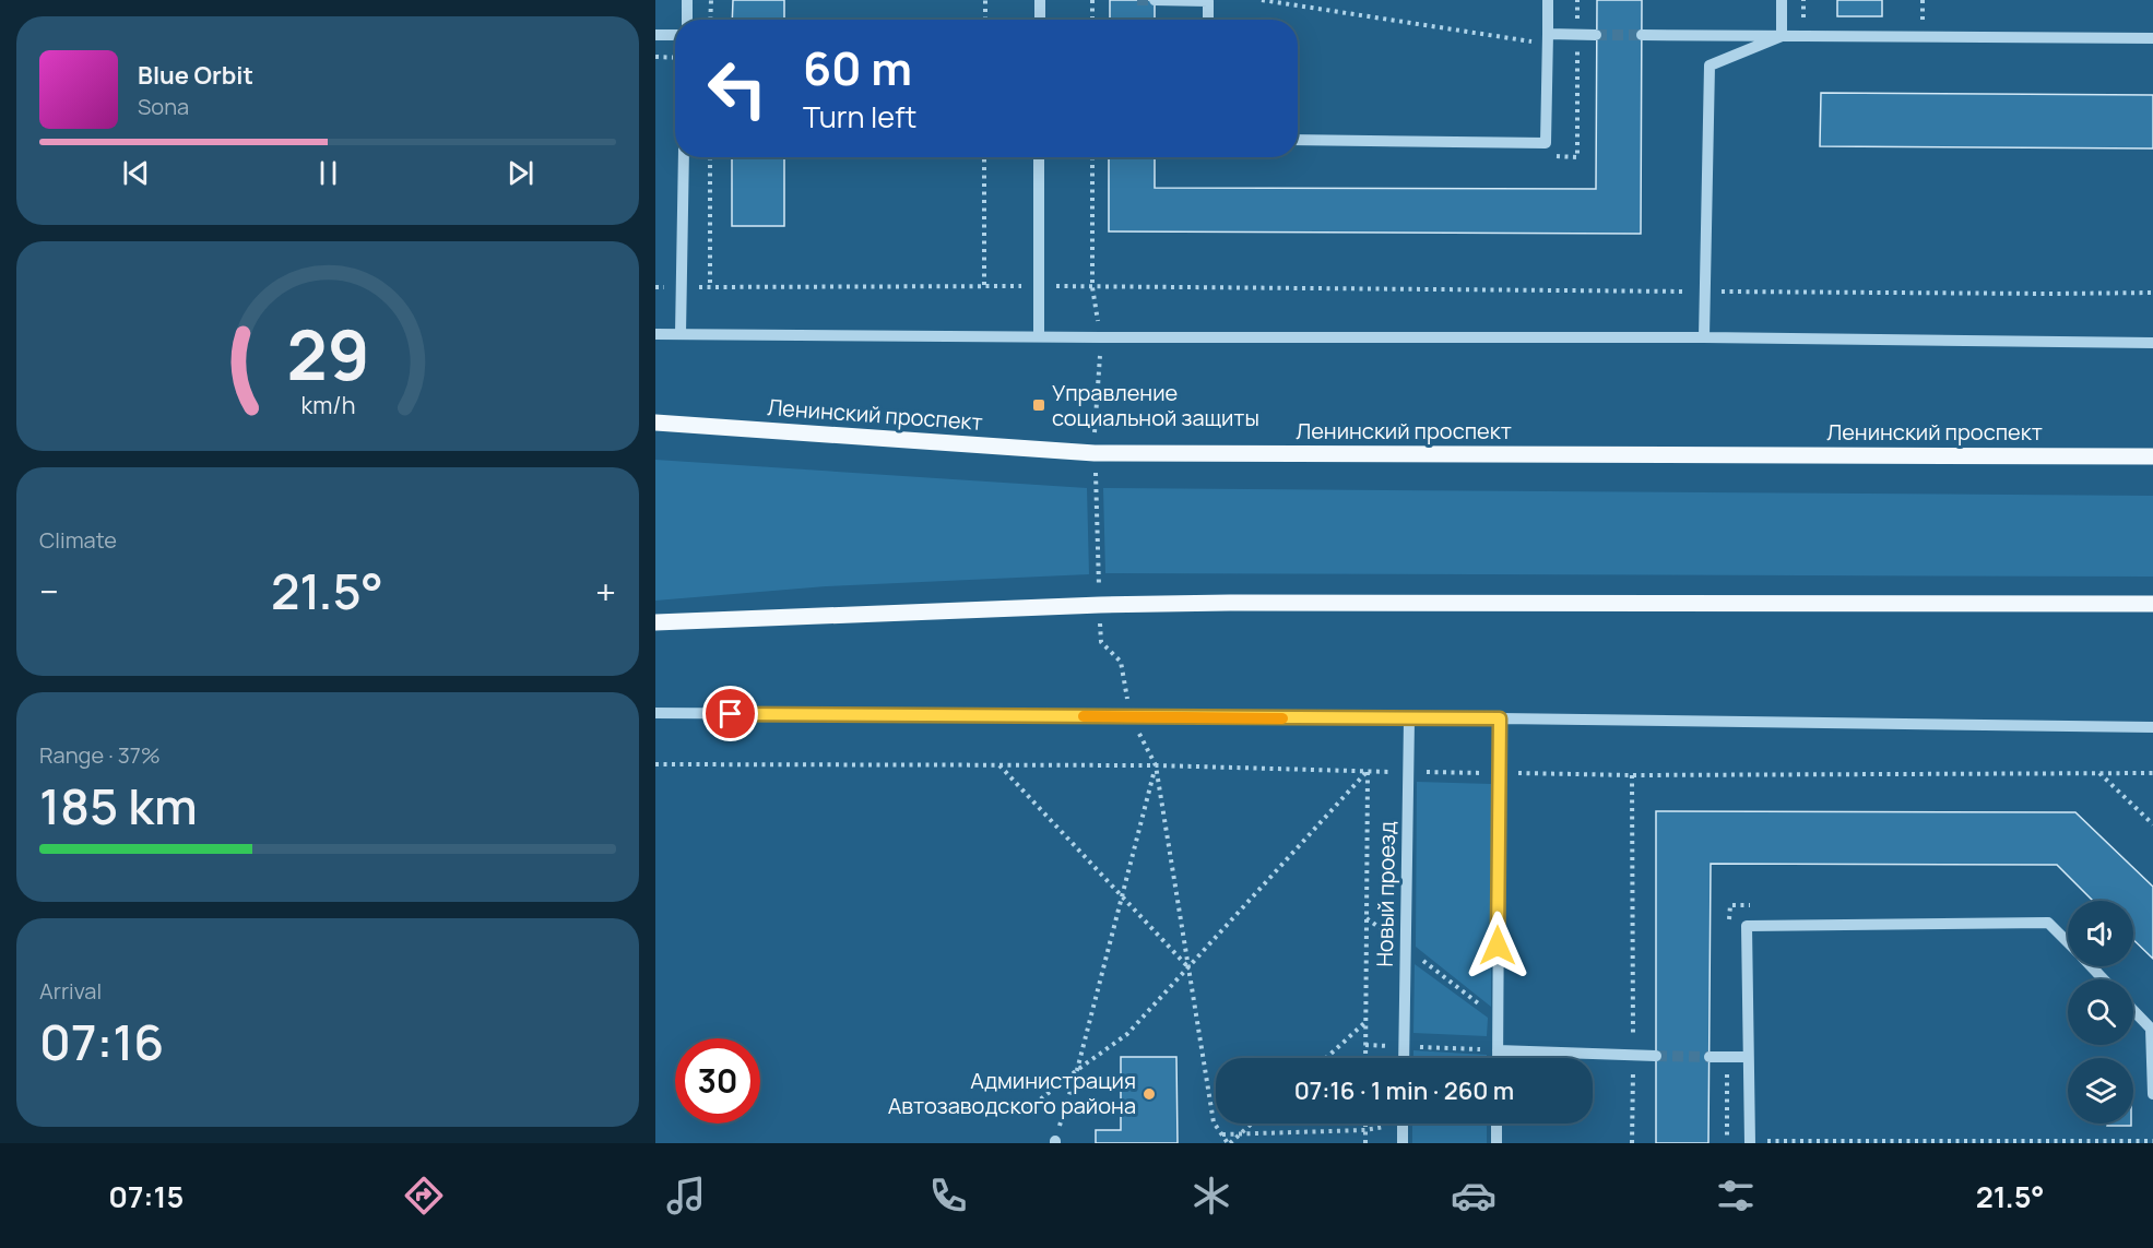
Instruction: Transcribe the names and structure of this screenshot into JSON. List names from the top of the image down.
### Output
{
  "streets": {
    "main road": ["Ленинский проспект"],
    "street": ["Новый проезд"]
  },
  "places": {
    "transit": ["Управление социальной защиты"],
    "other": ["Администрация Автозаводского района"]
  },
  "page": {
    "turn": ["60 m", "Turn left"],
    "song": ["Blue Orbit", "Sona"],
    "tile": [
      "Climate",
      ["Range · 37%", "185 km"],
      ["Arrival", "07:16"]
    ],
    "heat": ["−", "21.5°", "+"],
    "limit": "30",
    "trip": "07:16 · 1 min · 260 m",
    "tabs": ["07:15", "21.5°"],
    "gauge": ["29", "km/h"]
  }
}
